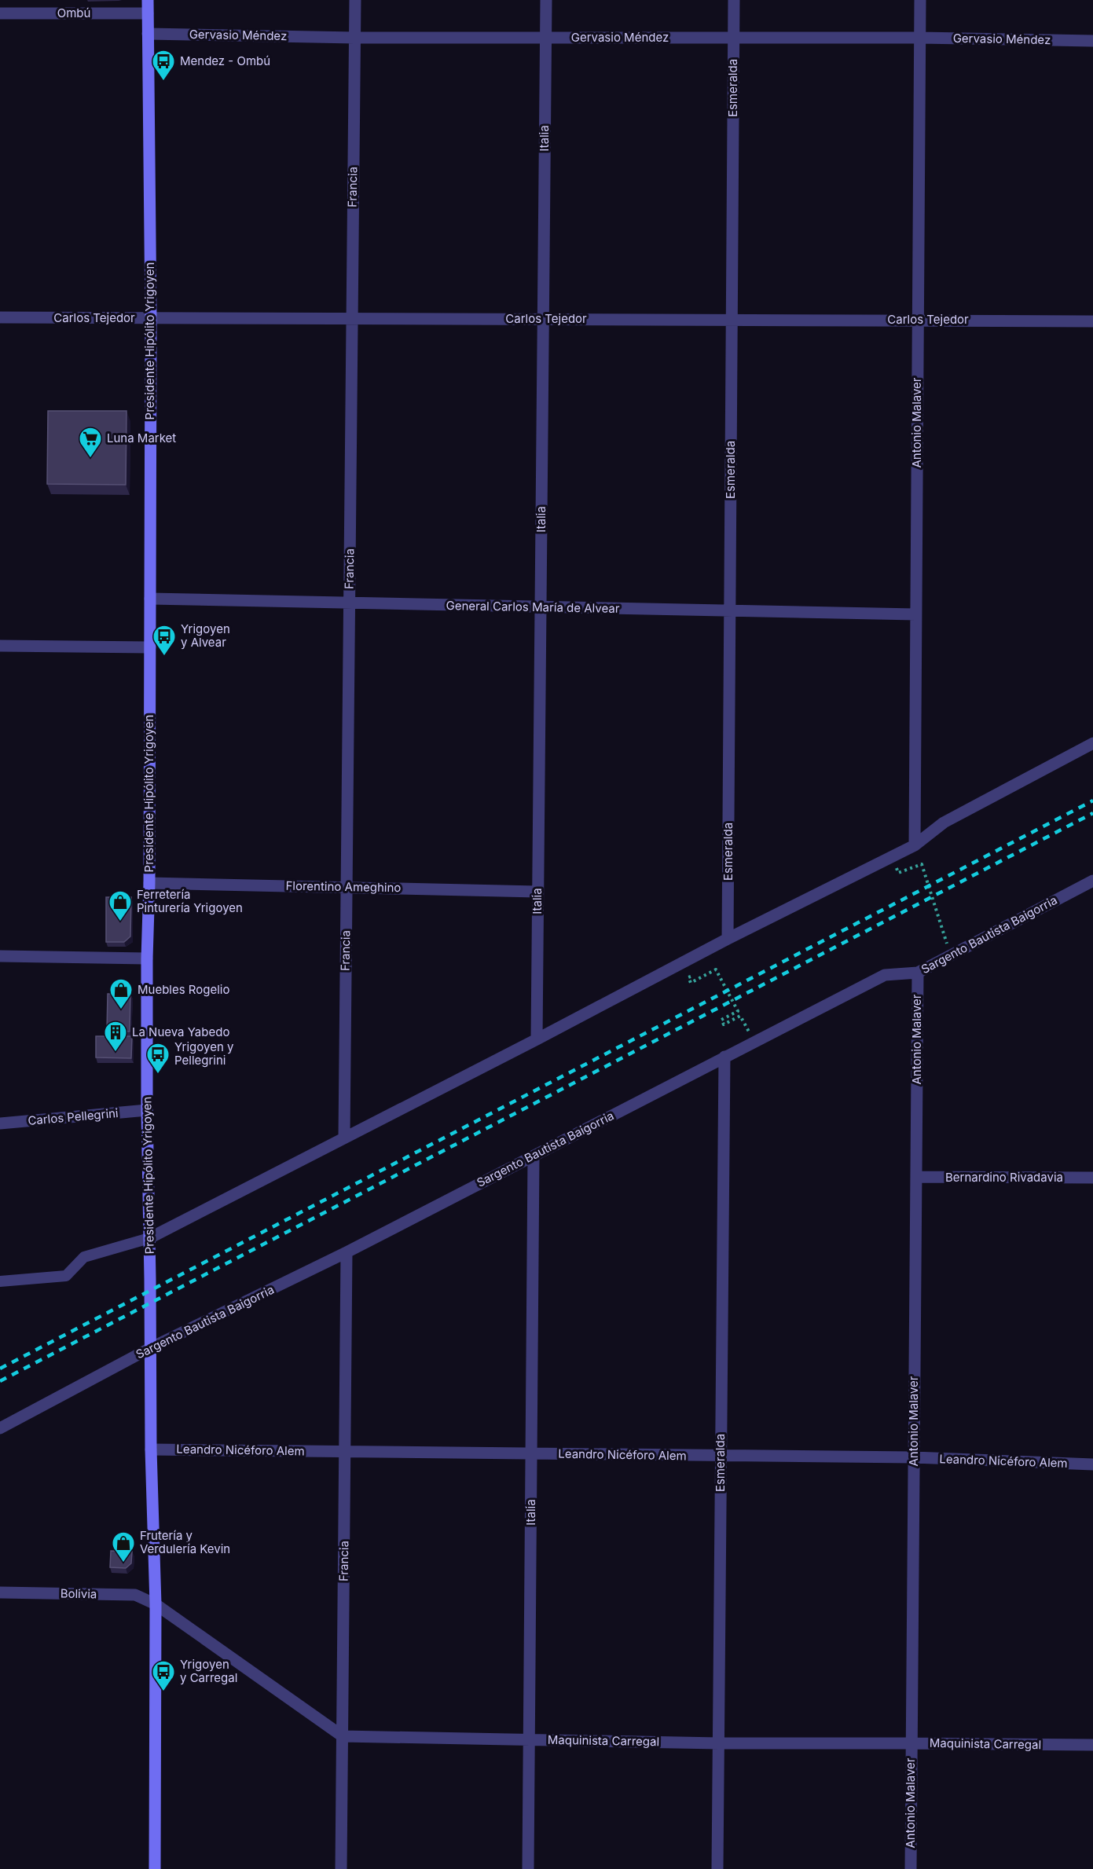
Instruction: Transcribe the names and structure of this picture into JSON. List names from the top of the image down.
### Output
{
  "streets": {
    "street": [
      "Ombú",
      "Gervasio Méndez",
      "Esmeralda",
      "Italia",
      "Francia",
      "Carlos Tejedor",
      "Presidente Hipólito Yrigoyen",
      "Antonio Malaver",
      "General Carlos María de Alvear",
      "Florentino Ameghino",
      "Sargento Bautista Baigorria",
      "Carlos Pellegrini",
      "Bernardino Rivadavia",
      "Leandro Nicéforo Alem",
      "Bolivia",
      "Maquinista Carregal"
    ]
  },
  "crossings": [
    ["Ombú", "Presidente Hipólito Yrigoyen"],
    ["Gervasio Méndez", "Esmeralda"],
    ["Gervasio Méndez", "Italia"],
    ["Gervasio Méndez", "Francia"],
    ["Gervasio Méndez", "Presidente Hipólito Yrigoyen"],
    ["Gervasio Méndez", "Antonio Malaver"],
    ["Esmeralda", "Carlos Tejedor"],
    ["Esmeralda", "General Carlos María de Alvear"],
    ["Esmeralda", "Sargento Bautista Baigorria"],
    ["Esmeralda", "Leandro Nicéforo Alem"],
    ["Esmeralda", "Maquinista Carregal"],
    ["Italia", "Carlos Tejedor"],
    ["Italia", "General Carlos María de Alvear"],
    ["Italia", "Florentino Ameghino"],
    ["Italia", "Sargento Bautista Baigorria"],
    ["Italia", "Leandro Nicéforo Alem"],
    ["Italia", "Maquinista Carregal"],
    ["Francia", "Carlos Tejedor"],
    ["Francia", "General Carlos María de Alvear"],
    ["Francia", "Florentino Ameghino"],
    ["Francia", "Sargento Bautista Baigorria"],
    ["Francia", "Leandro Nicéforo Alem"],
    ["Francia", "Maquinista Carregal"],
    ["Carlos Tejedor", "Presidente Hipólito Yrigoyen"],
    ["Carlos Tejedor", "Antonio Malaver"],
    ["Presidente Hipólito Yrigoyen", "General Carlos María de Alvear"],
    ["Presidente Hipólito Yrigoyen", "Florentino Ameghino"],
    ["Presidente Hipólito Yrigoyen", "Sargento Bautista Baigorria"],
    ["Presidente Hipólito Yrigoyen", "Carlos Pellegrini"],
    ["Presidente Hipólito Yrigoyen", "Leandro Nicéforo Alem"],
    ["Presidente Hipólito Yrigoyen", "Bolivia"],
    ["Antonio Malaver", "General Carlos María de Alvear"],
    ["Antonio Malaver", "Sargento Bautista Baigorria"],
    ["Antonio Malaver", "Bernardino Rivadavia"],
    ["Antonio Malaver", "Leandro Nicéforo Alem"],
    ["Antonio Malaver", "Maquinista Carregal"]
  ],
  "places": {
    "bus stop": [
      "Mendez - Ombú",
      "Yrigoyen y Alvear",
      "Yrigoyen y Pellegrini",
      "Yrigoyen y Carregal"
    ],
    "supermarket": ["Luna Market"],
    "shop": ["Ferretería Pinturería Yrigoyen", "Muebles Rogelio", "Frutería y Verdulería Kevin"],
    "building": ["La Nueva Yabedo"]
  }
}
